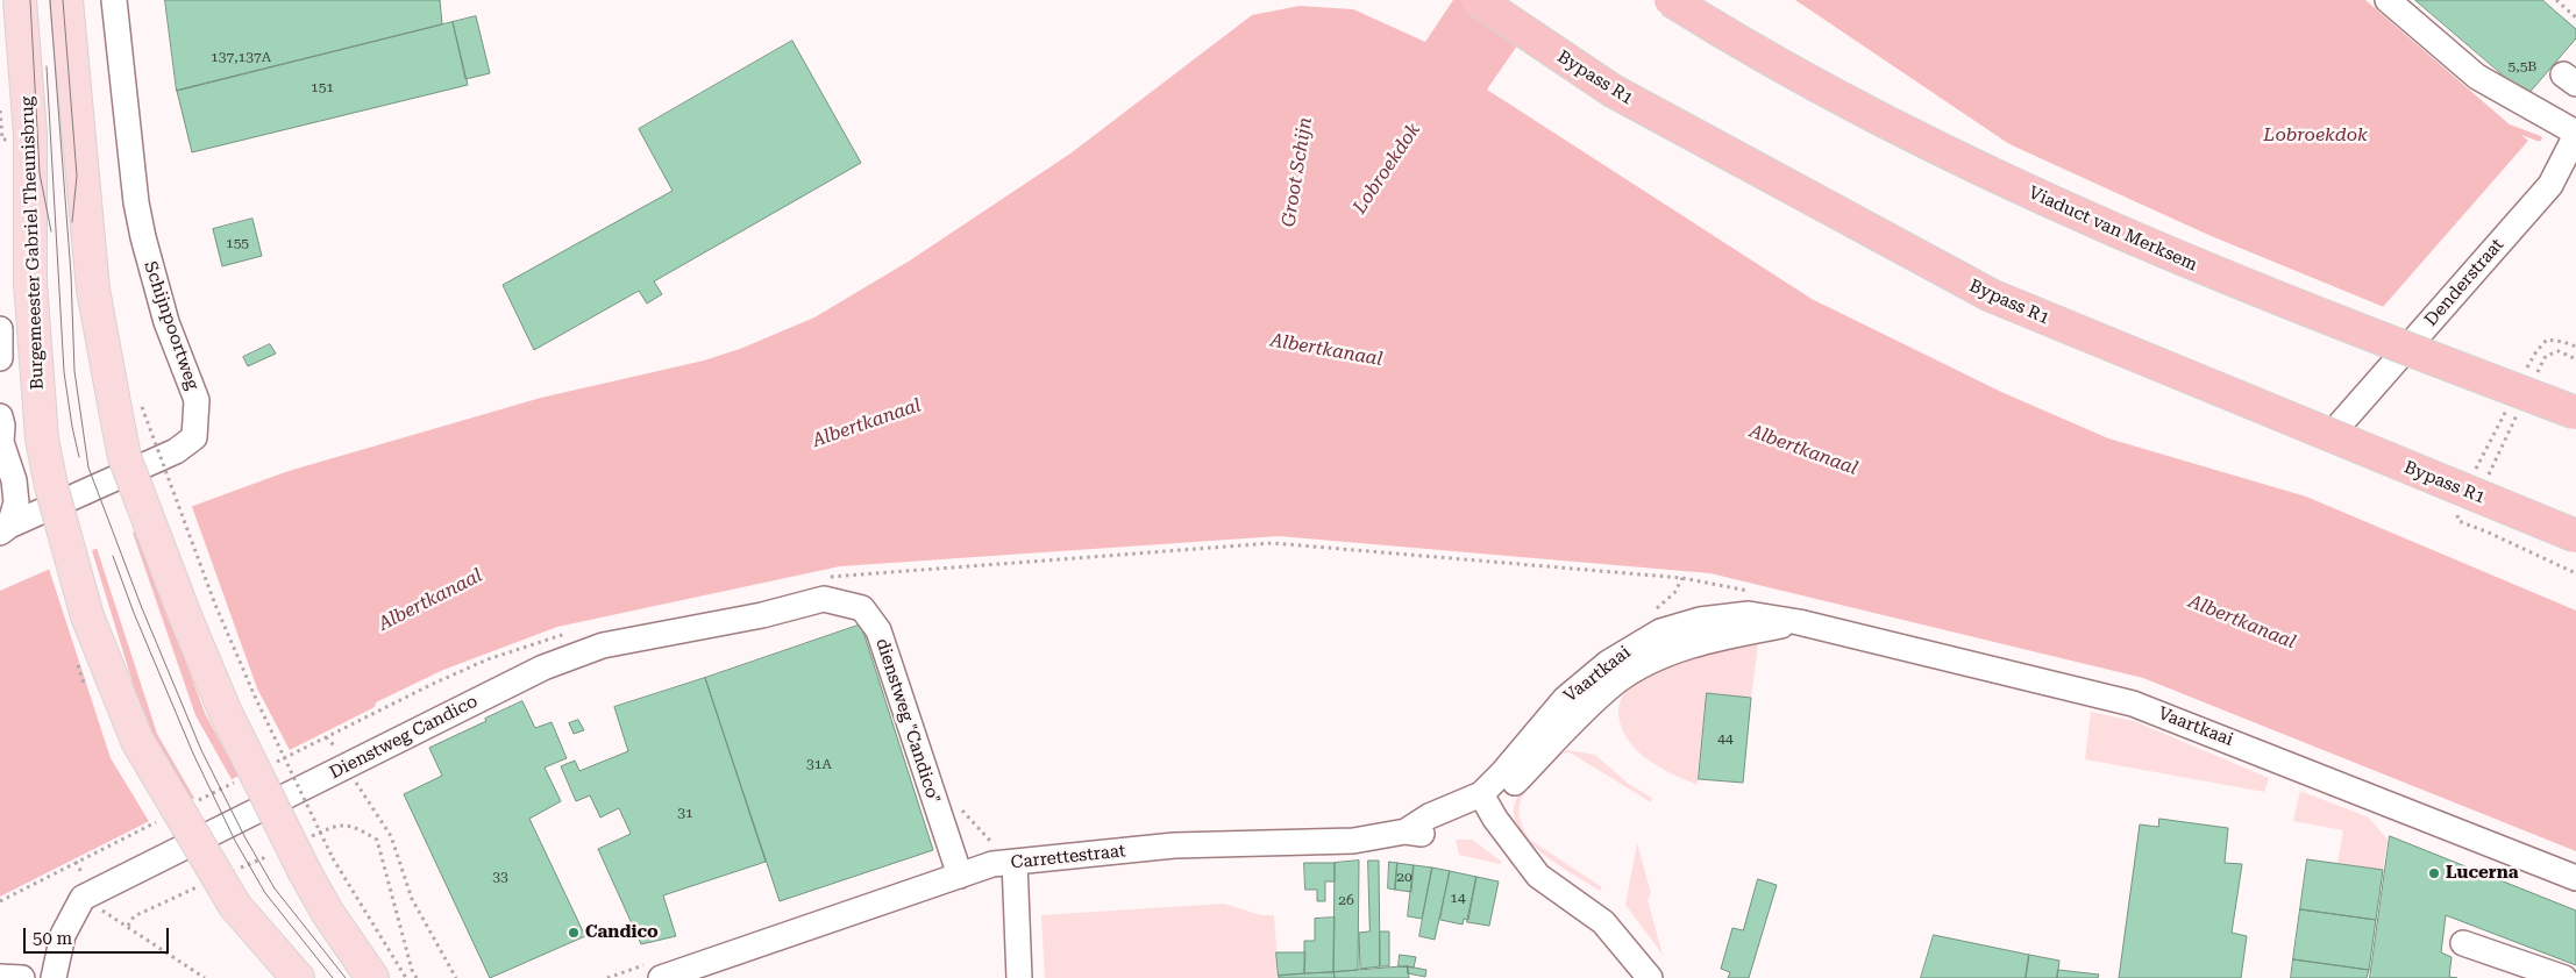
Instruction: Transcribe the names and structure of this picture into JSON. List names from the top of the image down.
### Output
{
  "streets": {
    "highway": ["Bypass R1", "Viaduct van Merksem"],
    "main road": ["Burgemeester Gabriel Theunisbrug"],
    "street": [
      "Denderstraat",
      "Schijnpoortweg",
      "Vaartkaai",
      "dienstweg \"Candico\"",
      "Dienstweg Candico",
      "Carrettestraat"
    ]
  },
  "crossings": [
    ["Vaartkaai", "Carrettestraat"],
    ["dienstweg \"Candico\"", "Dienstweg Candico"],
    ["dienstweg \"Candico\"", "Carrettestraat"]
  ],
  "water": ["Lobroekdok", "Groot Schijn", "Albertkanaal"],
  "places": ["Lucerna", "Candico"],
  "house_numbers": [
    "137,137A",
    "5,5B",
    "151",
    "155",
    "44",
    "31A",
    "31",
    "33",
    "20",
    "14",
    "26"
  ],
  "scale_bar": "50 m"
}
